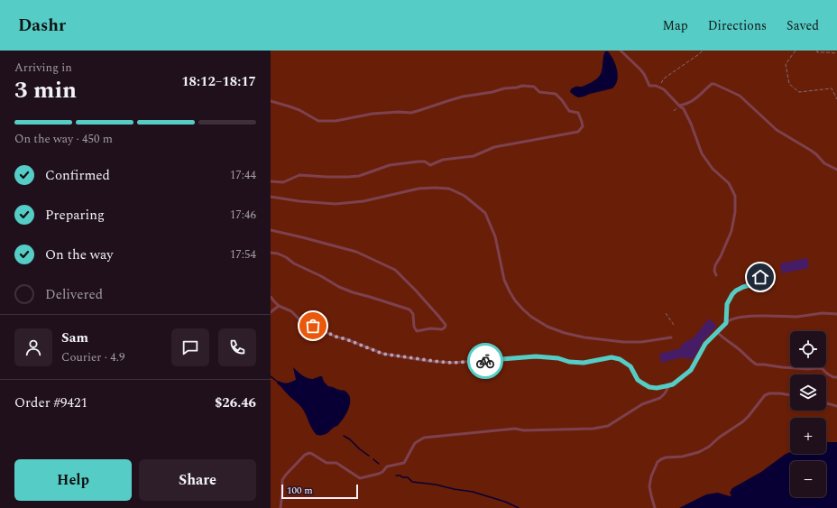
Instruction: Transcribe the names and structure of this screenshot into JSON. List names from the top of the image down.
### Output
{
  "scale_bar": "100 m",
  "page": {
    "header": "Dashr",
    "nav": ["Map", "Directions", "Saved"],
    "heading": ["3 min", "Arriving in", "18:12–18:17"],
    "panel": [
      "Sam",
      "Courier · 4.9",
      "Order #9421",
      "$26.46"
    ],
    "bar": "On the way · 450 m",
    "list": [
      ["Confirmed", "17:44"],
      ["Preparing", "17:46"],
      ["On the way", "17:54"],
      "Delivered"
    ],
    "map_buttons": ["+", "−"],
    "buttons": ["Help", "Share"],
    "scale": "100 m"
  }
}
